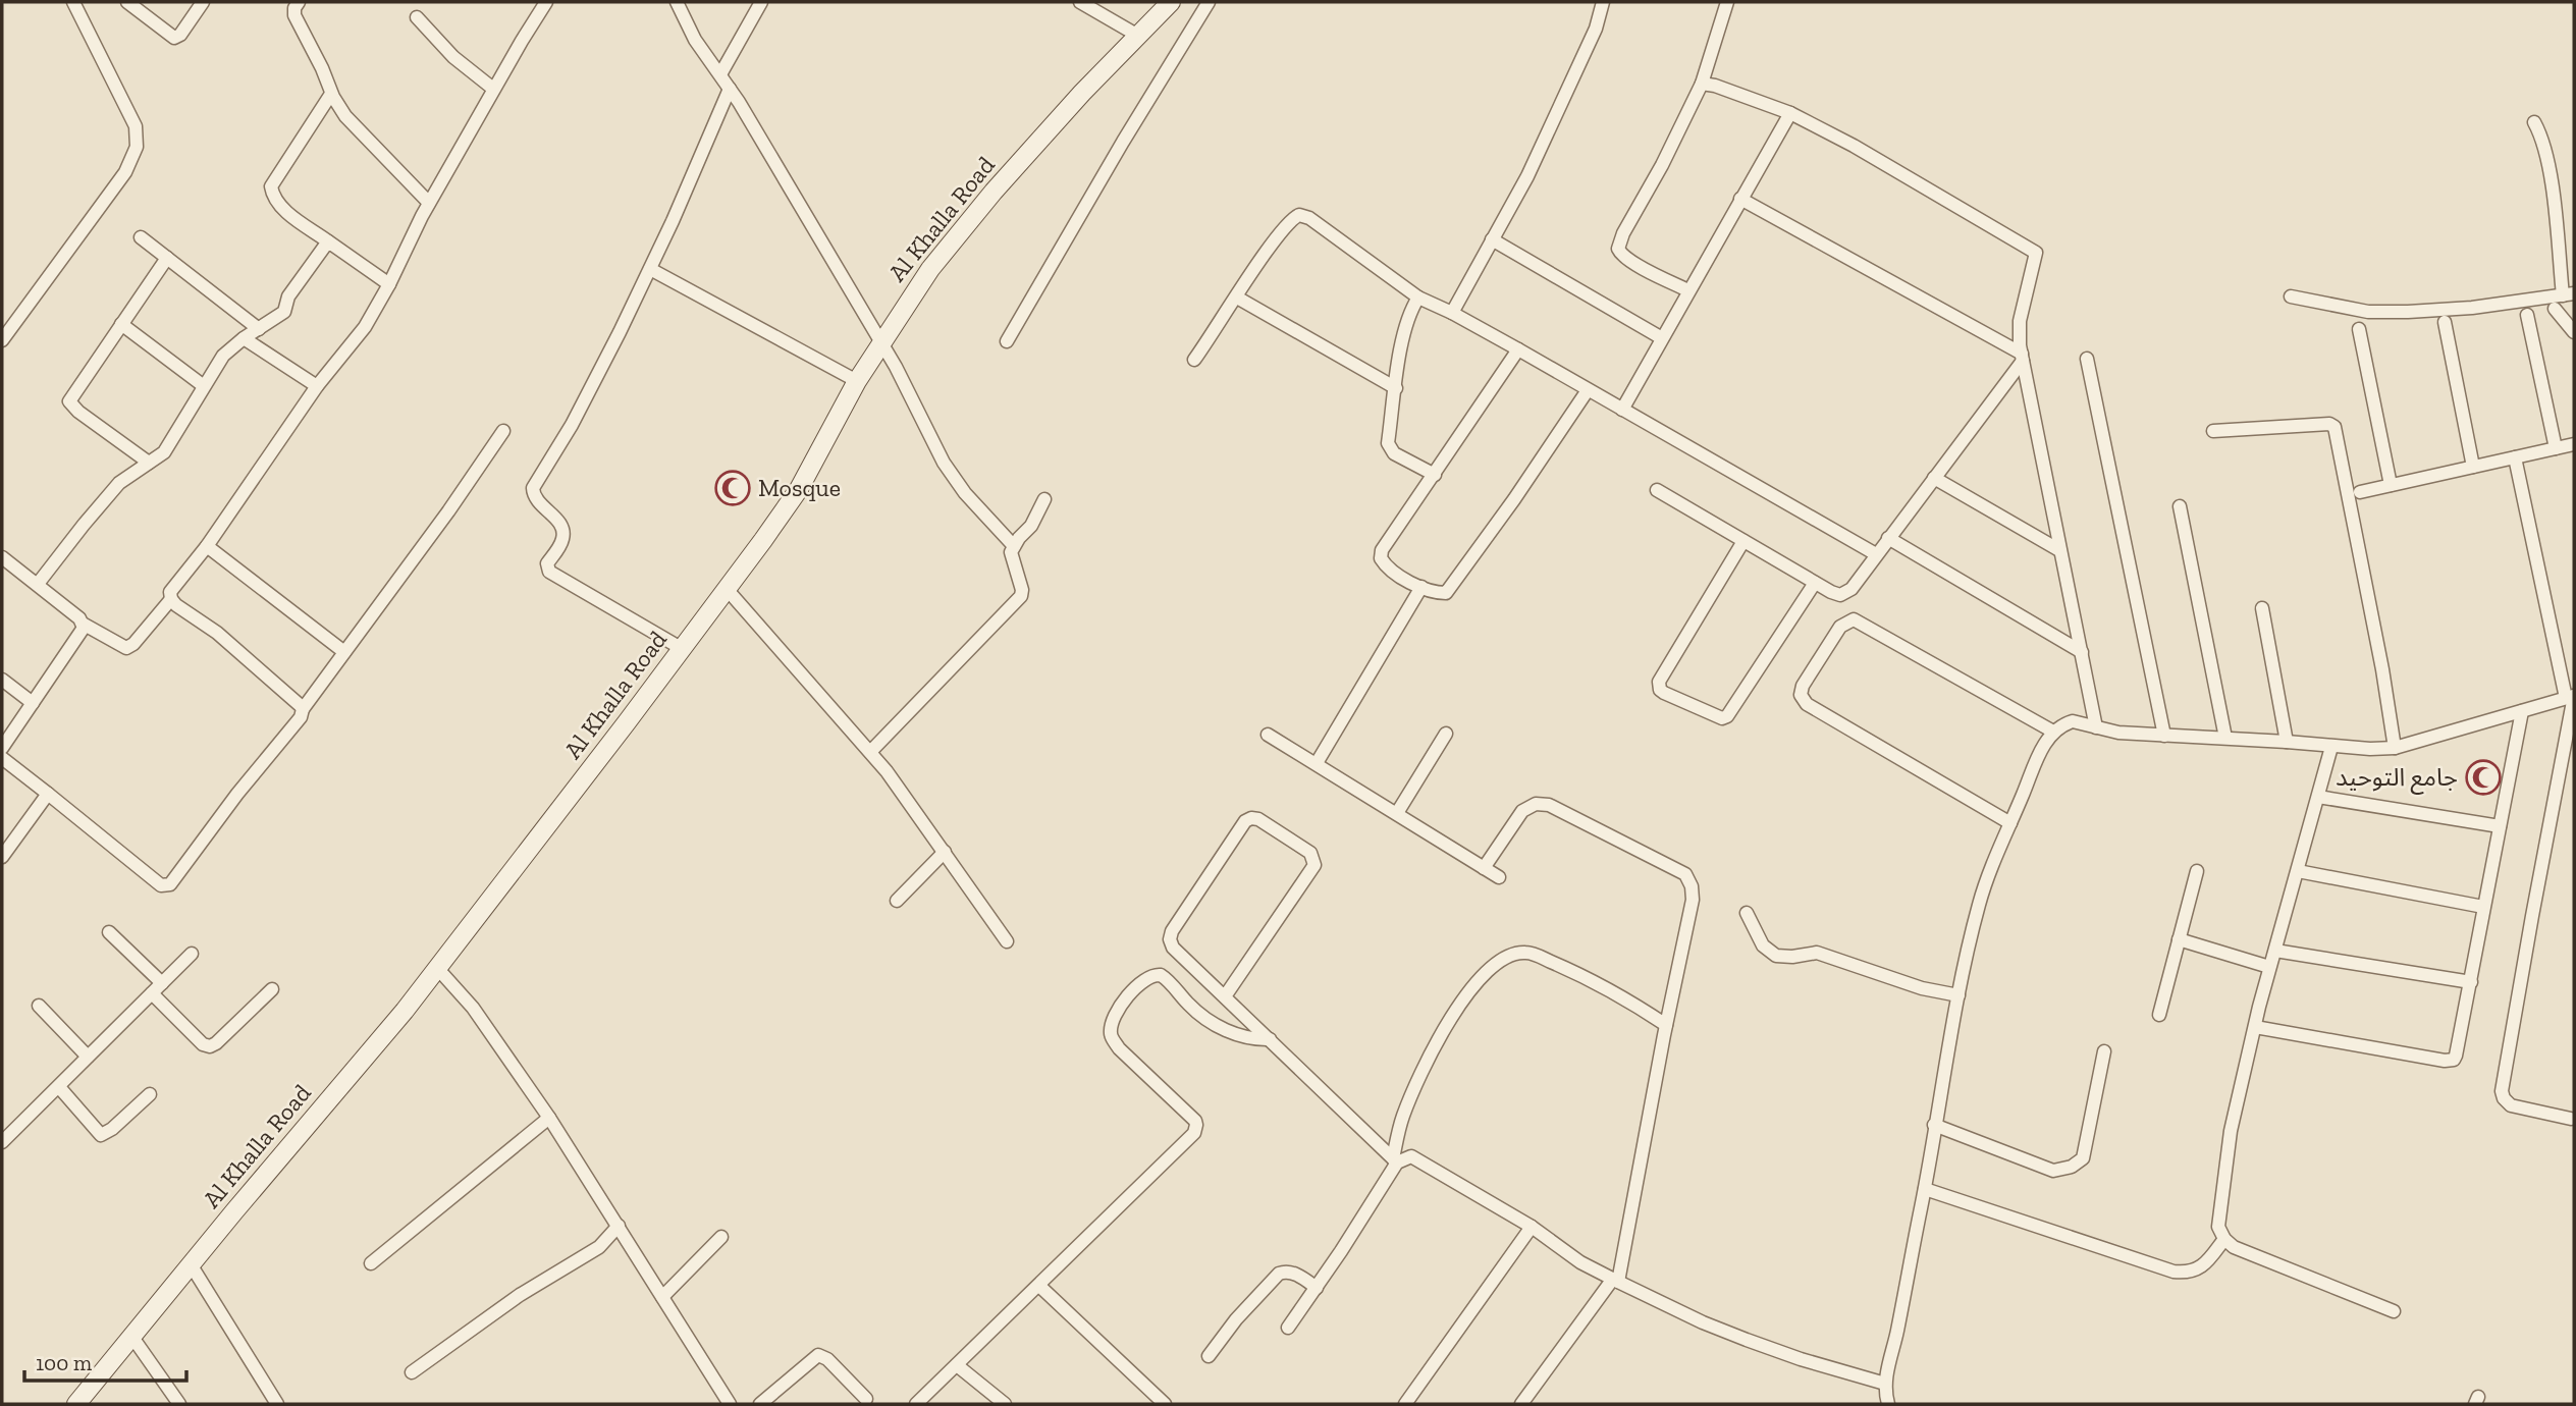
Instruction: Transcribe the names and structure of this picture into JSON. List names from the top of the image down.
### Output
{
  "streets": {
    "street": ["Al Khalla Road"]
  },
  "places": {
    "mosque": ["Mosque", "جامع التوحيد"]
  },
  "scale_bar": "100 m"
}
